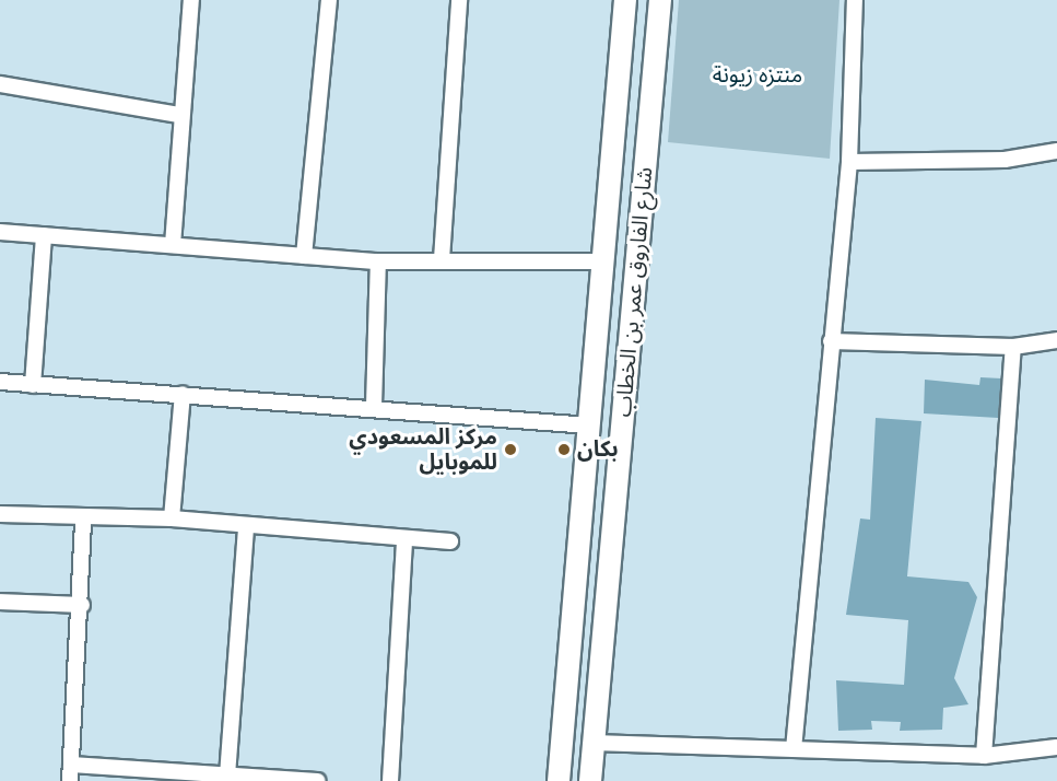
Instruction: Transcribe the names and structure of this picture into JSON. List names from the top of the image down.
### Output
{
  "streets": {
    "main road": ["شارع الفاروق عمر بن الخطاب"]
  },
  "parks": ["منتزه زيونة"],
  "places": ["مركز المسعودي للموبايل", "بكان"]
}
